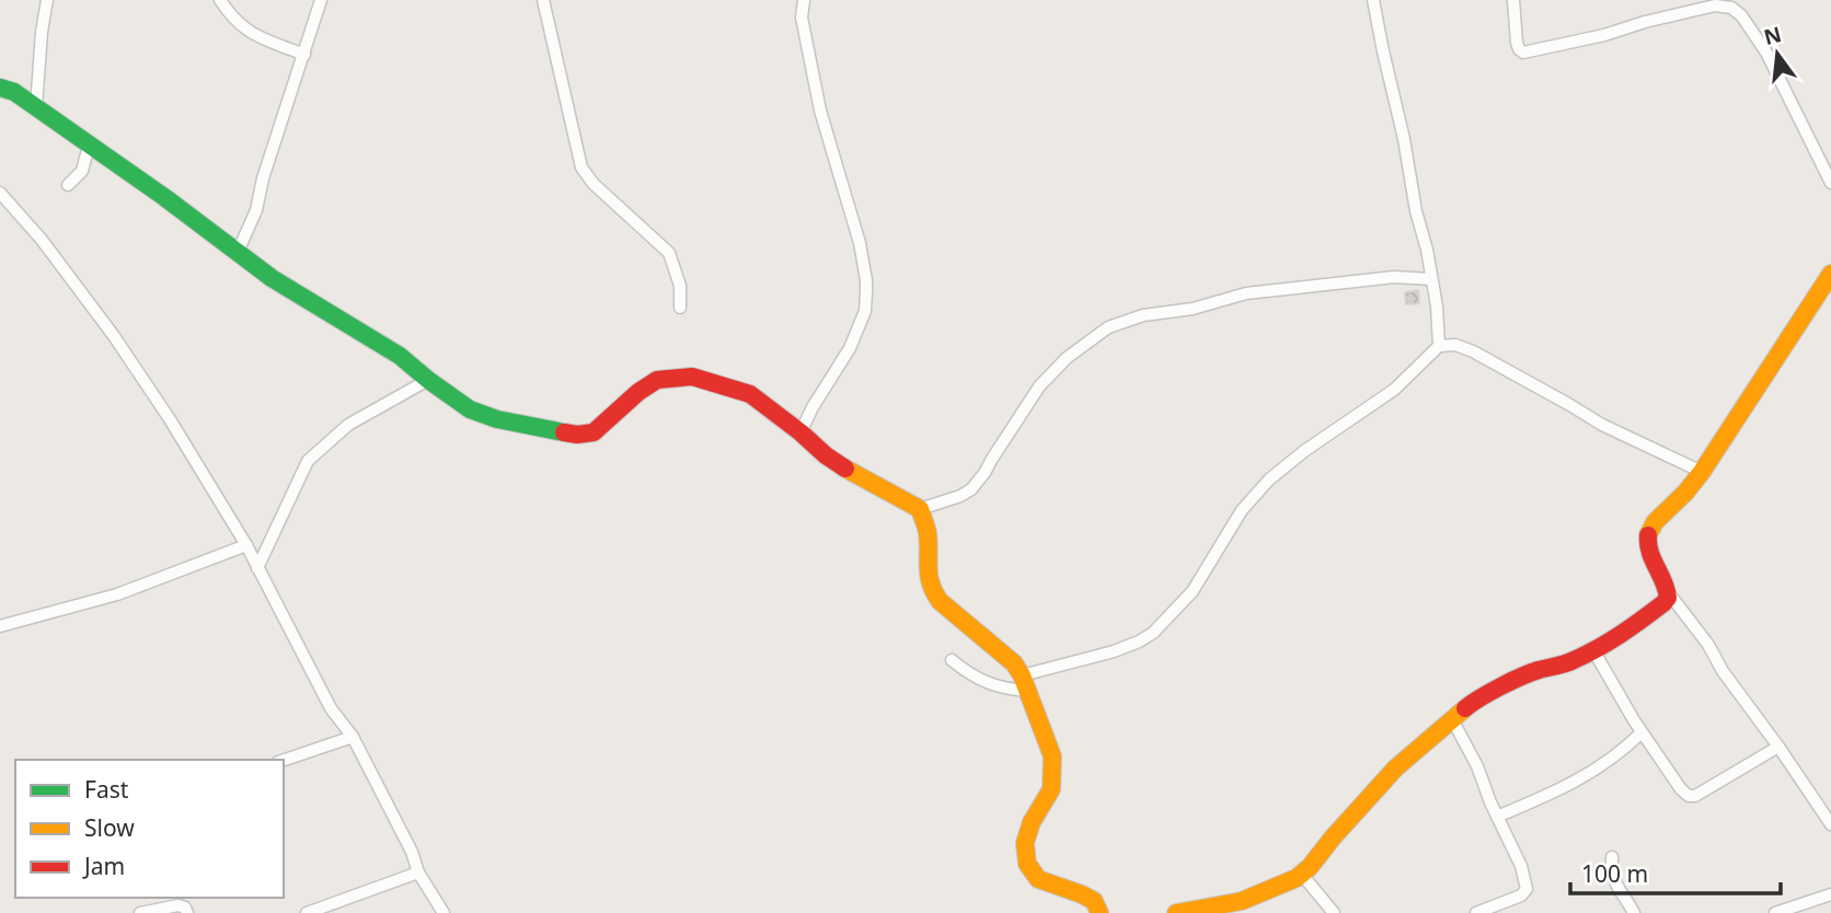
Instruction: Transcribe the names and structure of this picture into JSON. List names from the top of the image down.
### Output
{
  "legend": ["Fast", "Slow", "Jam"],
  "scale_bar": "100 m",
  "north": "top"
}
